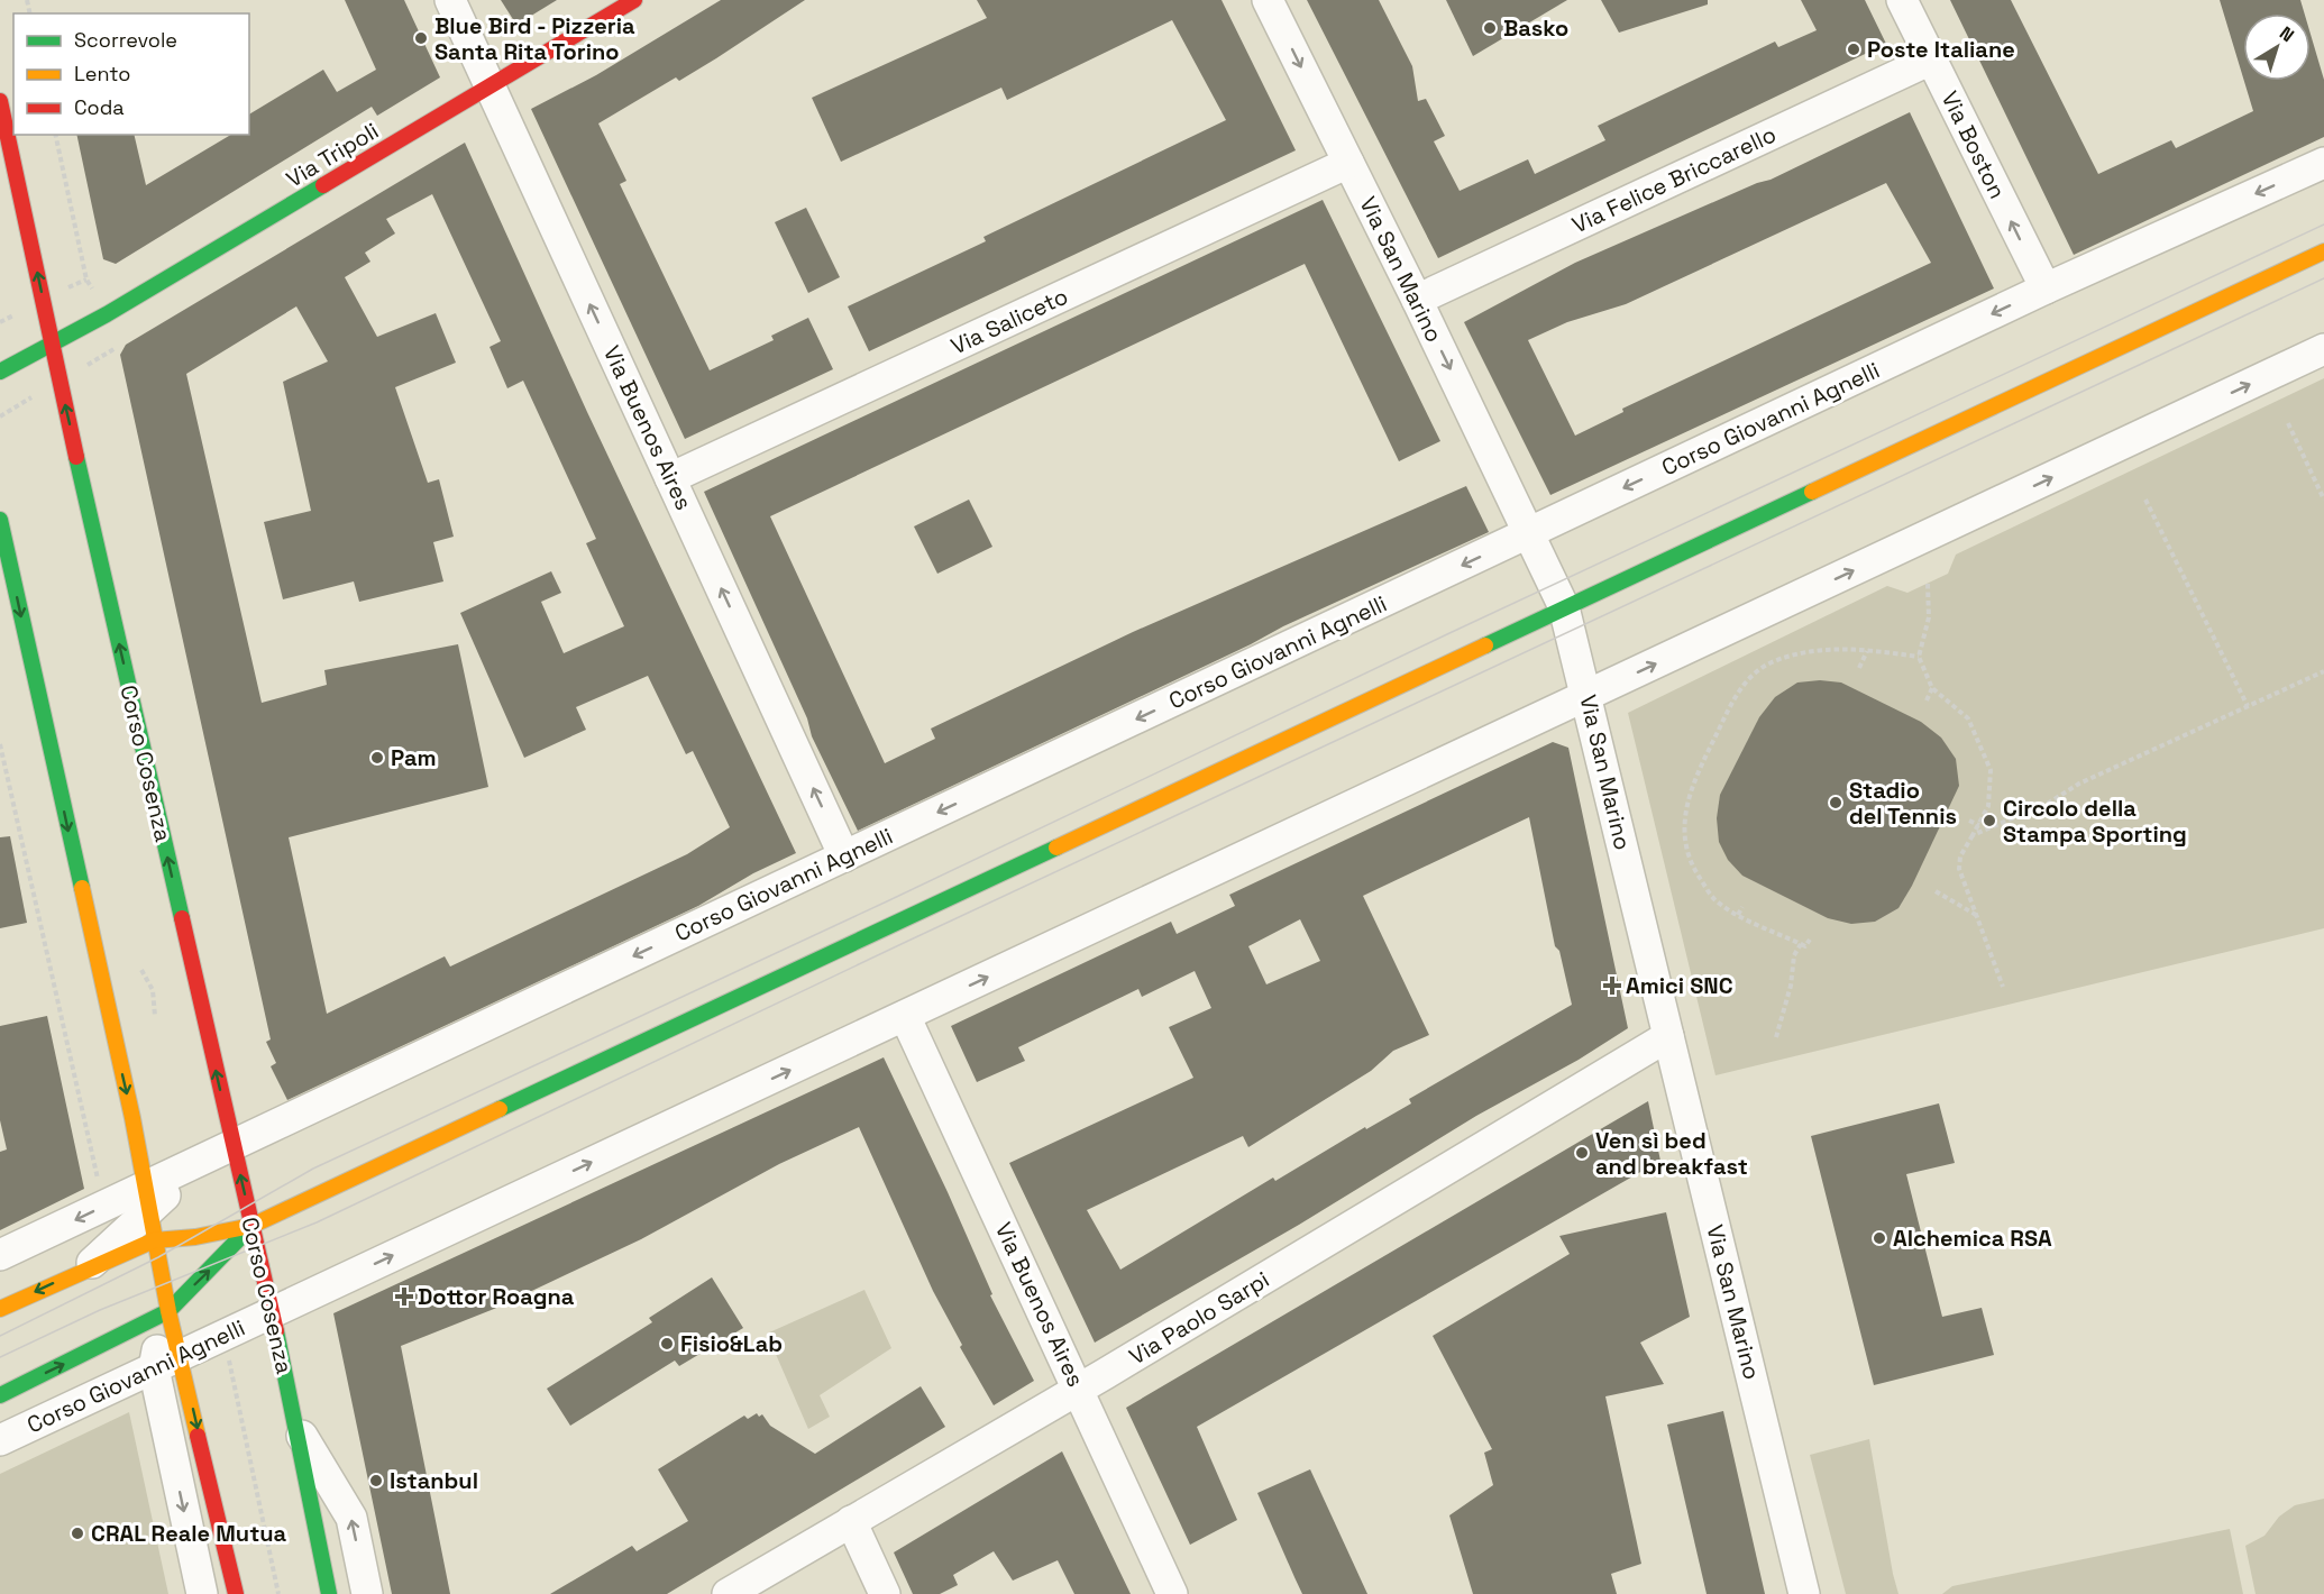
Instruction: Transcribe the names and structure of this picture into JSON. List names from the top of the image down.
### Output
{
  "streets": {
    "main road": ["Via Tripoli", "Corso Giovanni Agnelli", "Corso Cosenza"],
    "street": [
      "Via Boston",
      "Via Felice Briccarello",
      "Via San Marino",
      "Via Saliceto",
      "Via Buenos Aires",
      "Via Paolo Sarpi"
    ]
  },
  "crossings": [
    ["Via Boston", "Via Felice Briccarello"],
    ["Via Boston", "Corso Giovanni Agnelli"],
    ["Via Tripoli", "Via Buenos Aires"],
    ["Via Tripoli", "Corso Cosenza"],
    ["Via Felice Briccarello", "Via San Marino"],
    ["Via San Marino", "Via Saliceto"],
    ["Via San Marino", "Corso Giovanni Agnelli"],
    ["Via San Marino", "Via Paolo Sarpi"],
    ["Via Saliceto", "Via Buenos Aires"],
    ["Corso Giovanni Agnelli", "Via Buenos Aires"],
    ["Corso Giovanni Agnelli", "Corso Cosenza"],
    ["Via Buenos Aires", "Via Paolo Sarpi"]
  ],
  "one_way": ["Via Boston", "Via Buenos Aires"],
  "places": {
    "other": [
      "Basko",
      "Blue Bird - Pizzeria Santa Rita Torino",
      "Poste Italiane",
      "Pam",
      "Stadio del Tennis",
      "Circolo della Stampa Sporting",
      "Ven sì bed and breakfast",
      "Alchemica RSA",
      "Fisio&Lab",
      "Istanbul",
      "CRAL Reale Mutua"
    ],
    "health": ["Amici SNC", "Dottor Roagna"]
  },
  "legend": ["Scorrevole", "Lento", "Coda"],
  "north": "top right"
}
